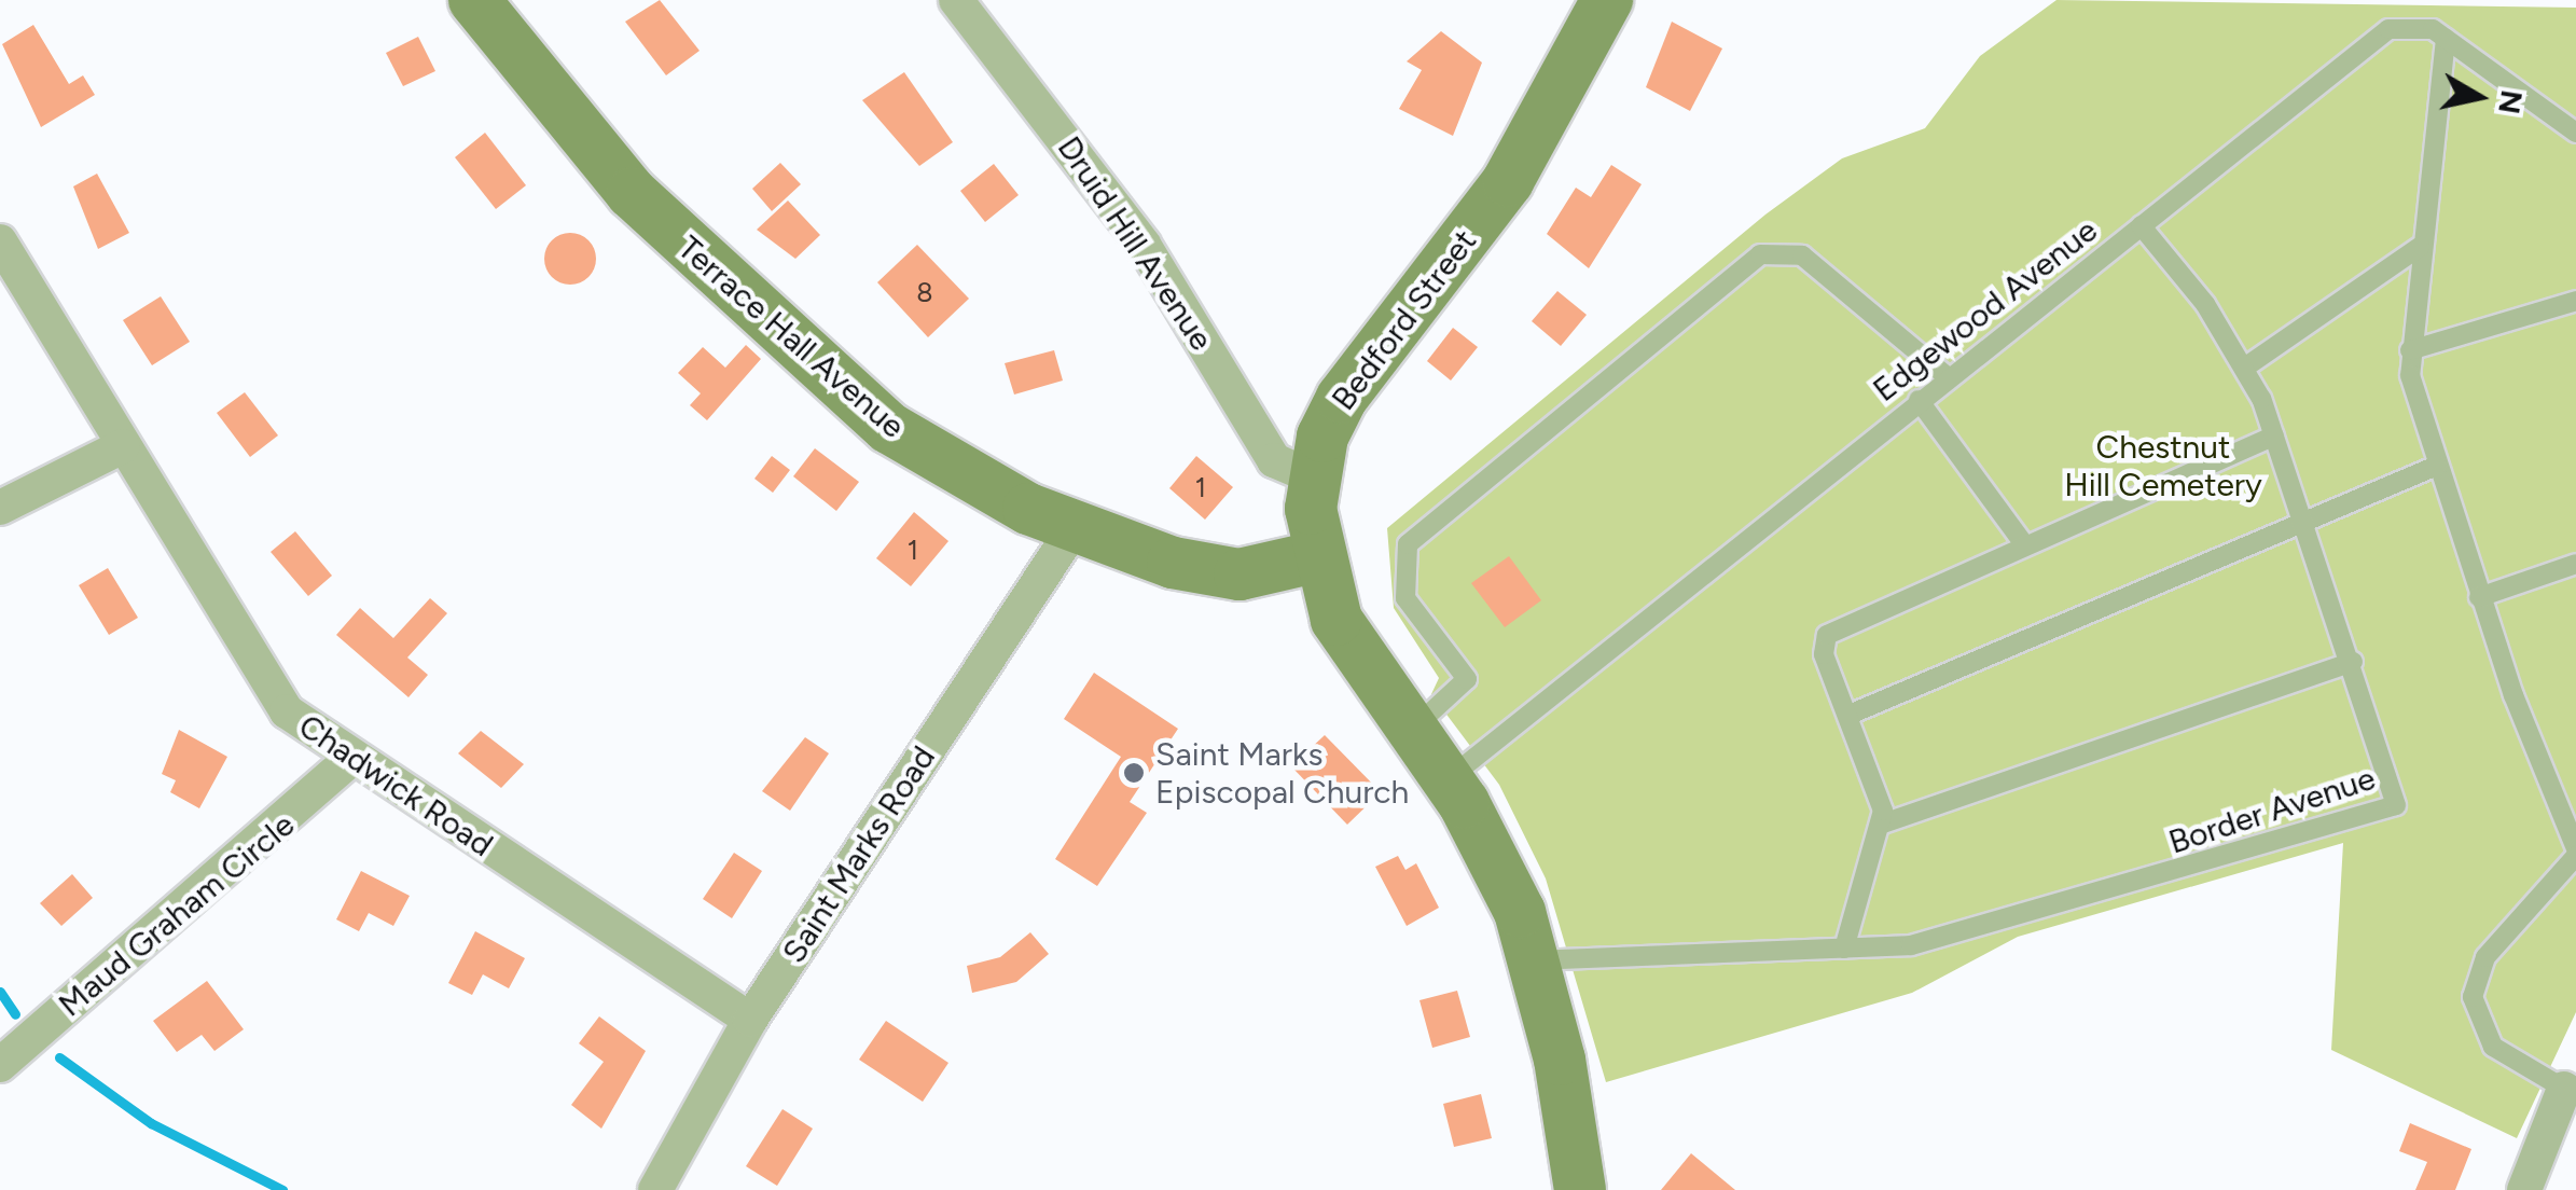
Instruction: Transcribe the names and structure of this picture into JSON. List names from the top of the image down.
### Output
{
  "streets": {
    "main road": ["Bedford Street", "Terrace Hall Avenue"],
    "street": [
      "Druid Hill Avenue",
      "Chadwick Road",
      "Saint Marks Road",
      "Maud Graham Circle"
    ],
    "lane": ["Edgewood Avenue", "Border Avenue"]
  },
  "crossings": [
    ["Druid Hill Avenue", "Bedford Street"],
    ["Edgewood Avenue", "Bedford Street"],
    ["Edgewood Avenue", "Border Avenue"],
    ["Bedford Street", "Terrace Hall Avenue"],
    ["Bedford Street", "Border Avenue"],
    ["Terrace Hall Avenue", "Saint Marks Road"],
    ["Chadwick Road", "Saint Marks Road"],
    ["Chadwick Road", "Maud Graham Circle"]
  ],
  "parks": ["Chestnut Hill Cemetery"],
  "places": ["Saint Marks Episcopal Church"],
  "house_numbers": ["8", "1", "1"],
  "north": "right"
}
